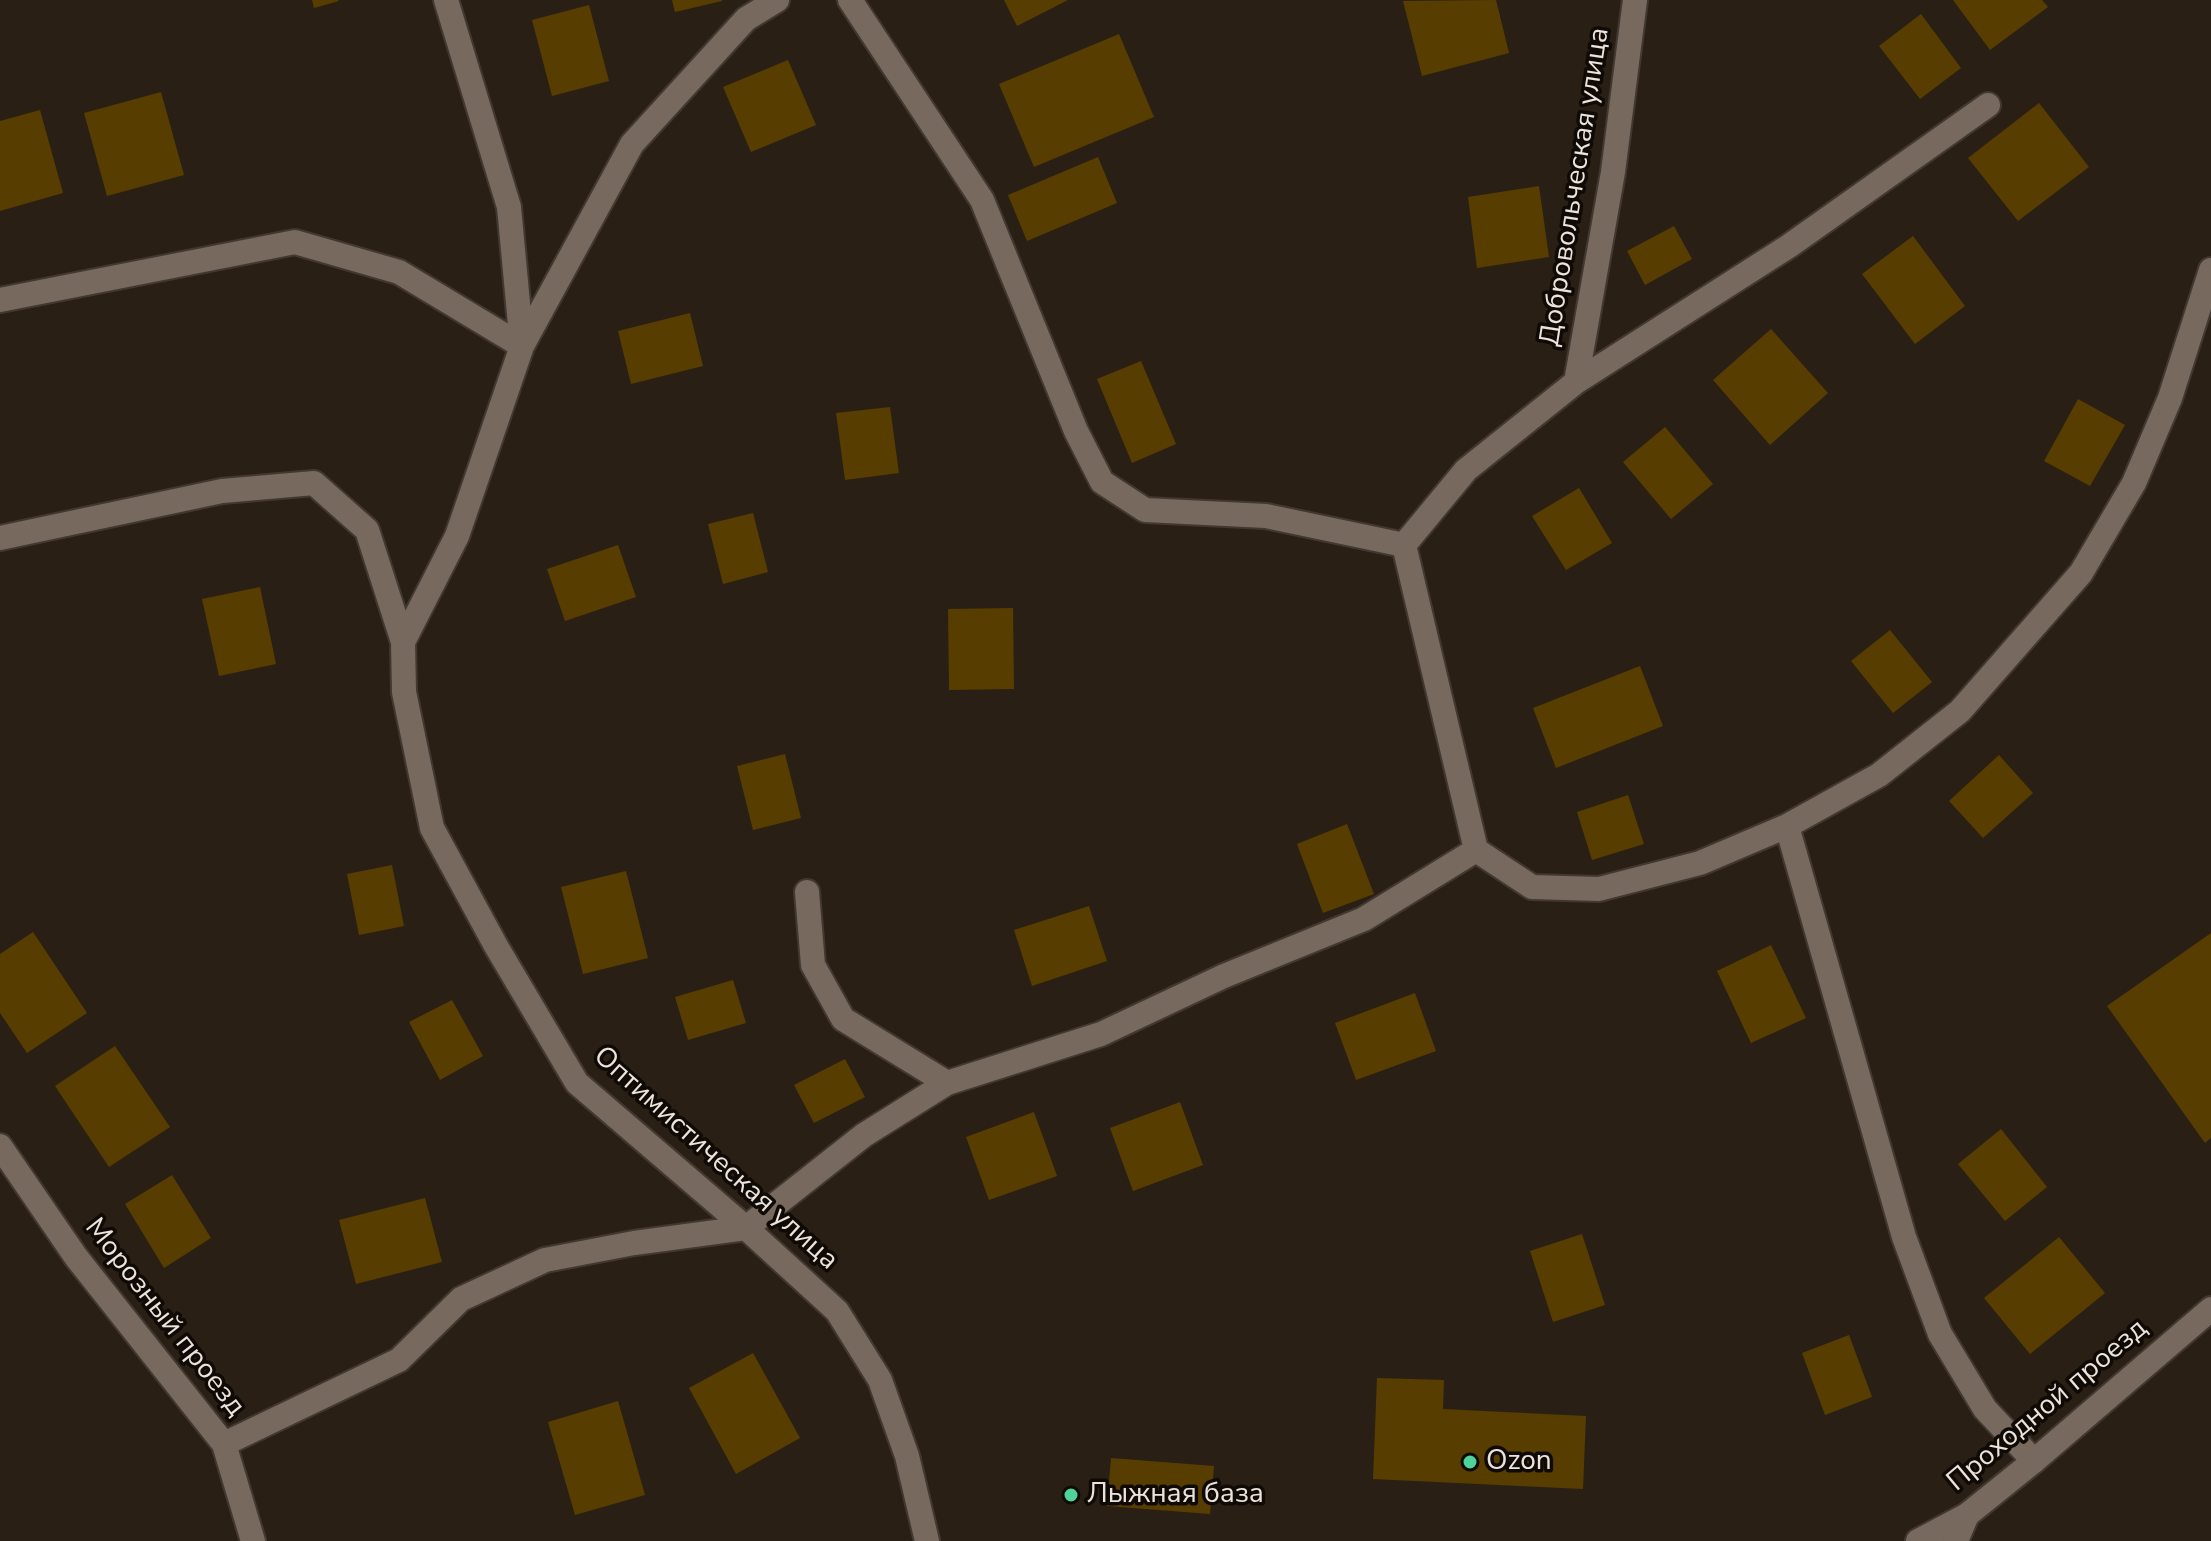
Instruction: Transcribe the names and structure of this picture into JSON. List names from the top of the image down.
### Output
{
  "streets": {
    "street": [
      "Добровольческая улица",
      "Оптимистическая улица",
      "Морозный проезд",
      "Проходной проезд"
    ]
  },
  "places": ["Ozon", "Лыжная база"]
}
